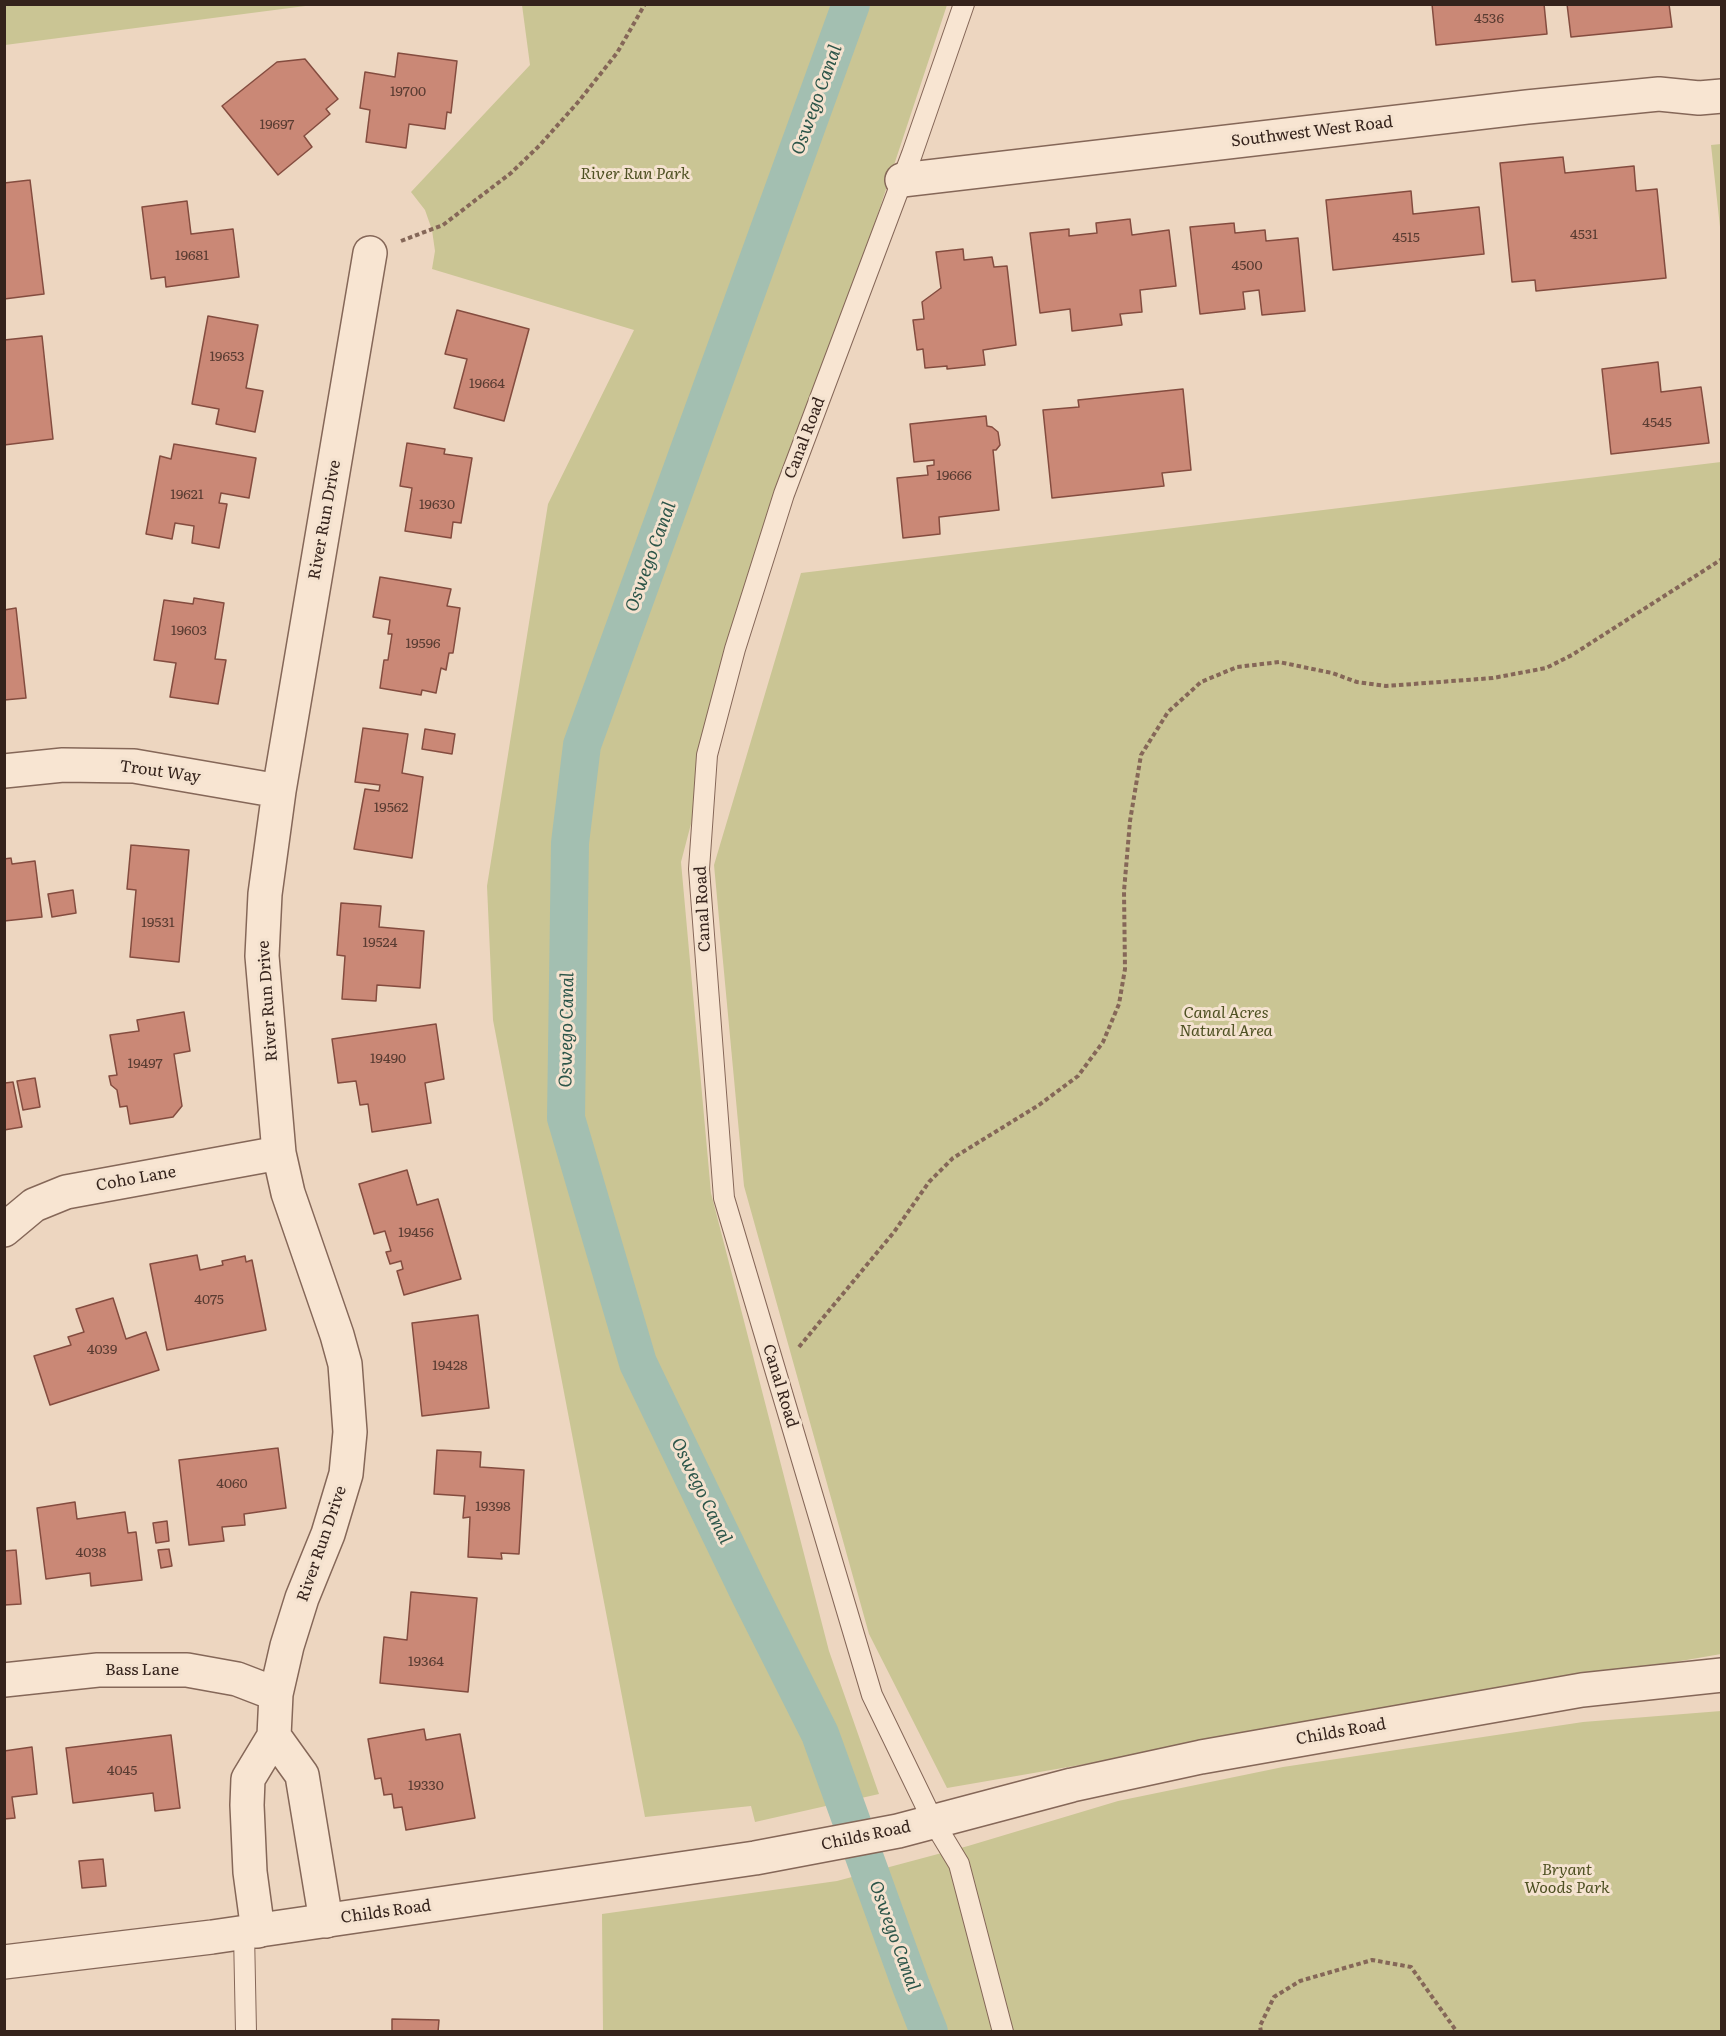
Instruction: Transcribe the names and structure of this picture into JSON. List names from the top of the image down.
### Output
{
  "streets": {
    "street": [
      "Southwest West Road",
      "River Run Drive",
      "Trout Way",
      "Coho Lane",
      "Bass Lane",
      "Childs Road"
    ],
    "lane": ["Canal Road"]
  },
  "crossings": [
    ["Southwest West Road", "Canal Road"],
    ["Canal Road", "Childs Road"],
    ["River Run Drive", "Trout Way"],
    ["River Run Drive", "Coho Lane"],
    ["River Run Drive", "Bass Lane"],
    ["River Run Drive", "Childs Road"]
  ],
  "water": ["Oswego Canal"],
  "parks": ["River Run Park", "Canal Acres Natural Area", "Bryant Woods Park"],
  "house_numbers": [
    "4536",
    "19700",
    "19697",
    "4531",
    "4515",
    "19681",
    "4500",
    "19653",
    "19664",
    "4545",
    "19666",
    "19621",
    "19630",
    "19603",
    "19596",
    "19562",
    "19531",
    "19524",
    "19490",
    "19497",
    "19456",
    "4075",
    "4039",
    "19428",
    "4060",
    "19398",
    "4038",
    "19364",
    "4045",
    "19330"
  ]
}
